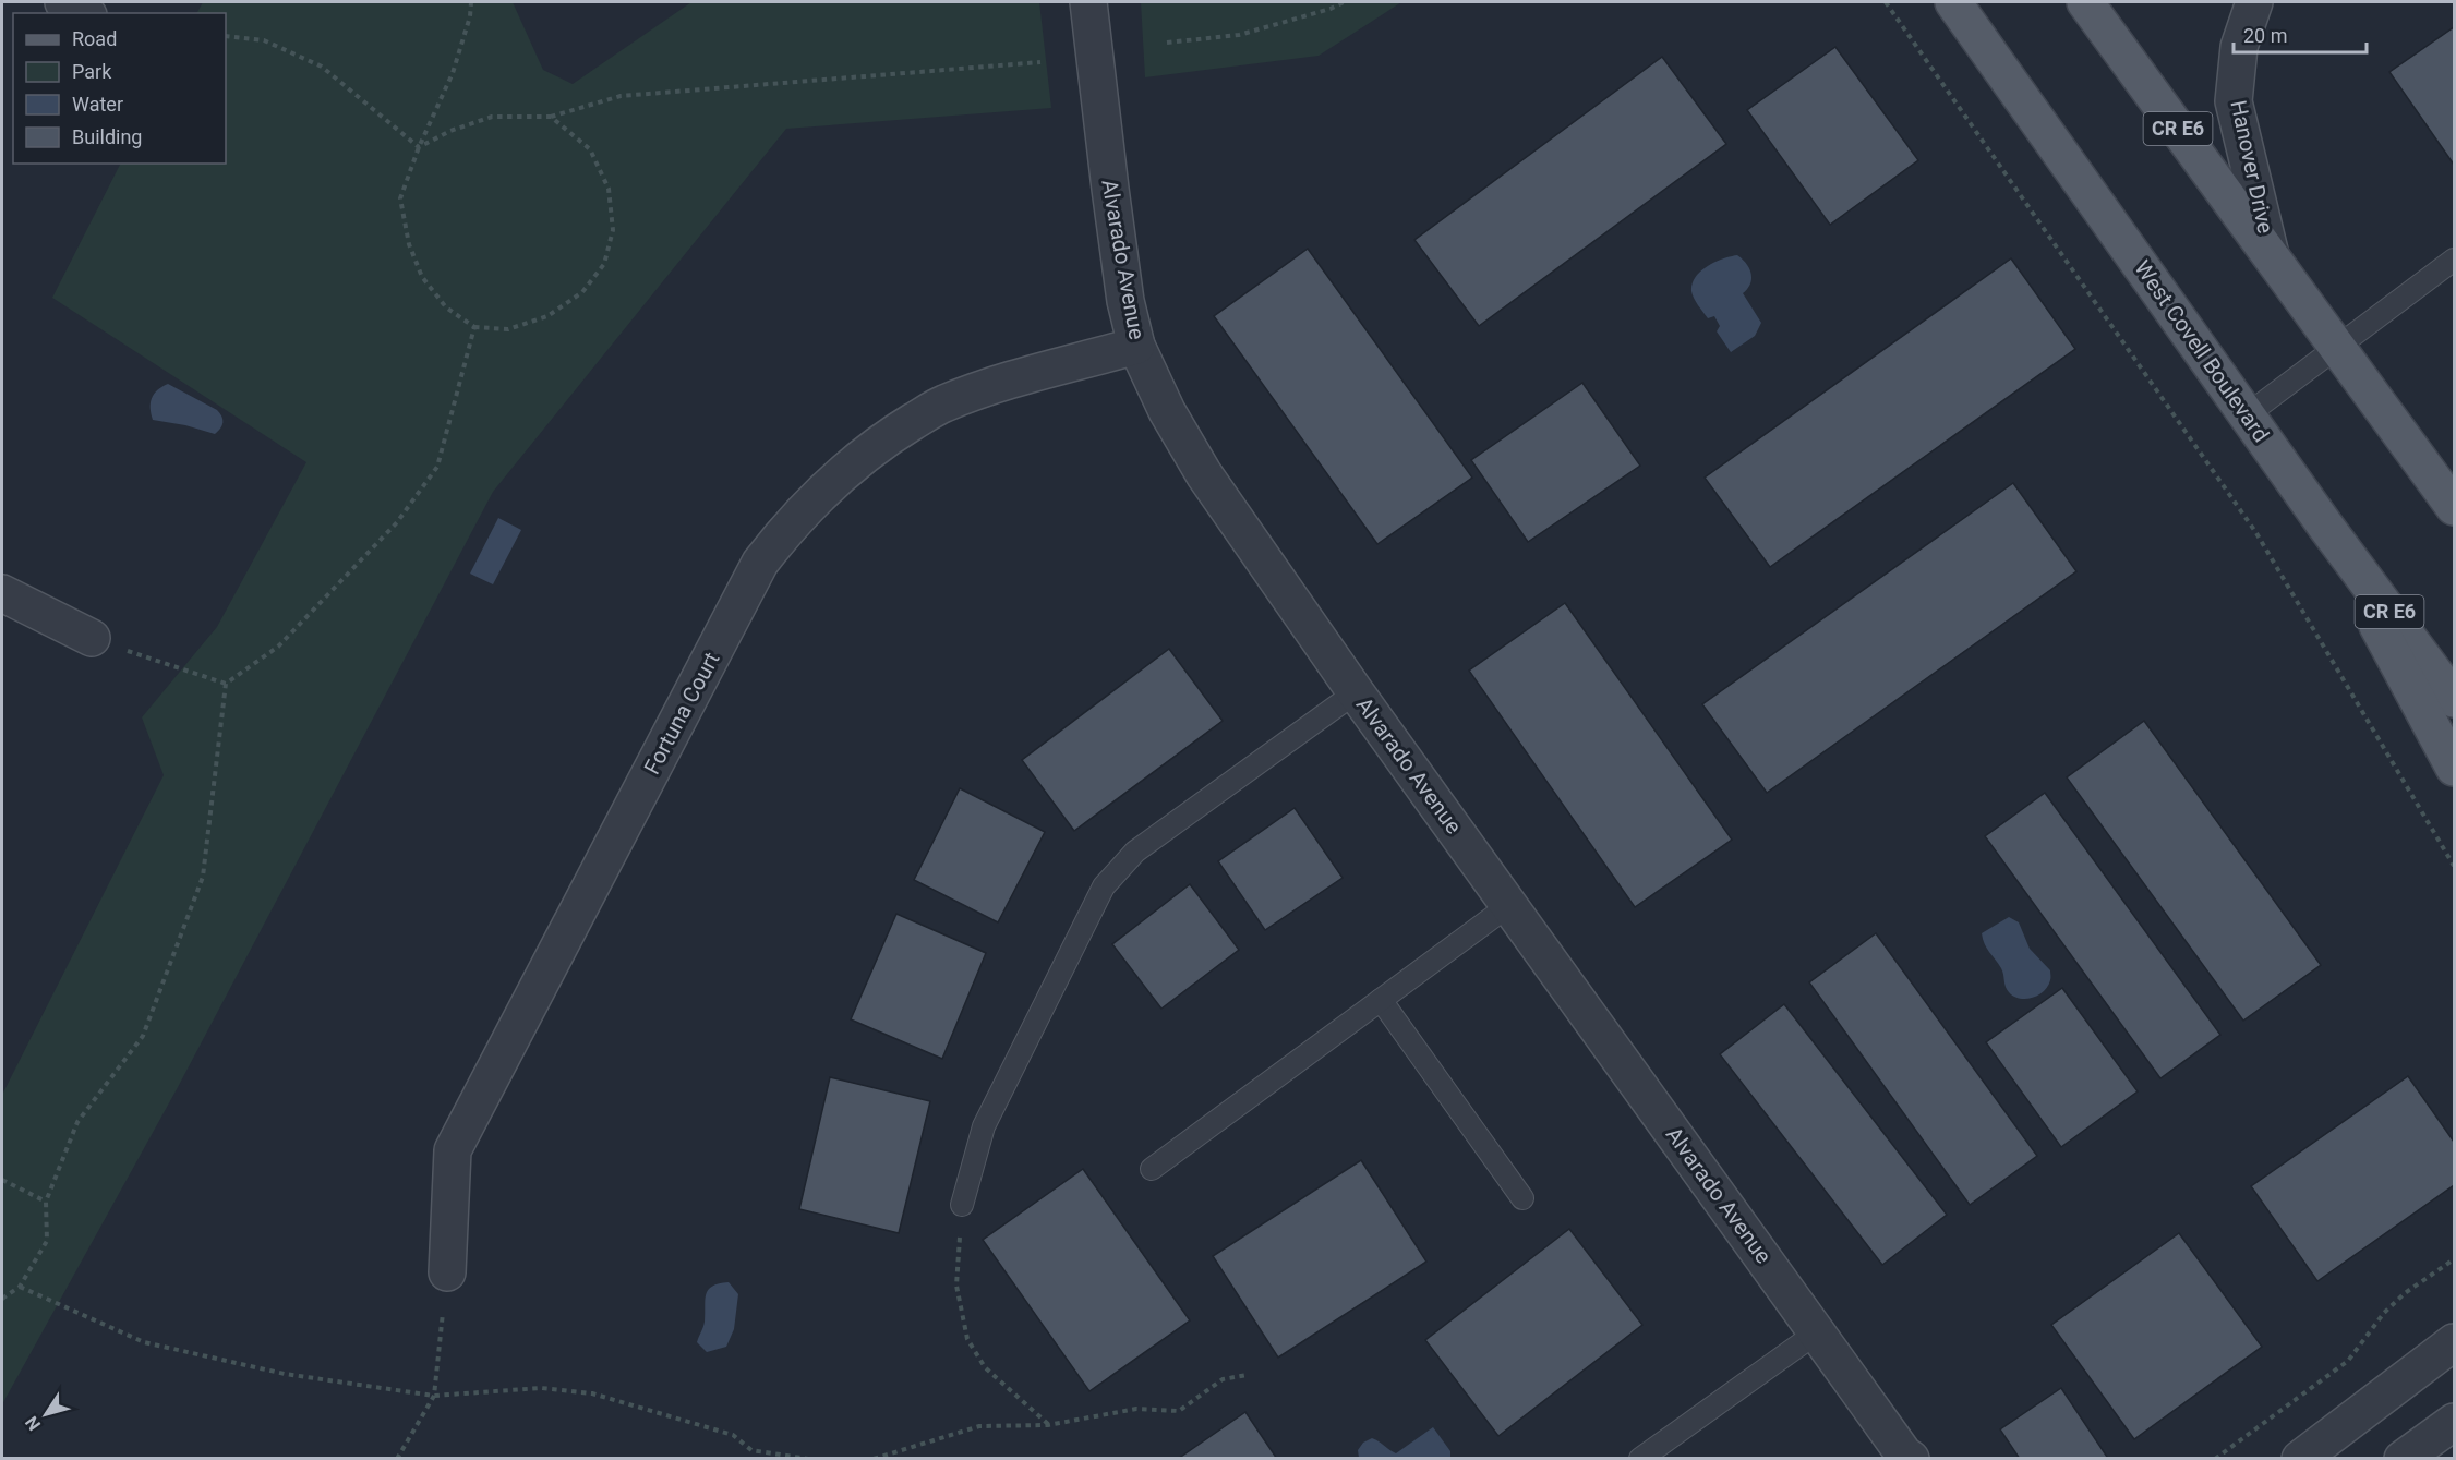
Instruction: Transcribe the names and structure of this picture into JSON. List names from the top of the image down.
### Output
{
  "streets": {
    "main road": ["CR E6", "West Covell Boulevard"],
    "street": ["Hanover Drive", "Alvarado Avenue", "Fortuna Court"]
  },
  "crossings": [
    ["CR E6", "Hanover Drive"],
    ["Alvarado Avenue", "Fortuna Court"]
  ],
  "legend": [
    "Road",
    "Park",
    "Water",
    "Building"
  ],
  "scale_bar": "20 m",
  "north": "bottom left"
}
